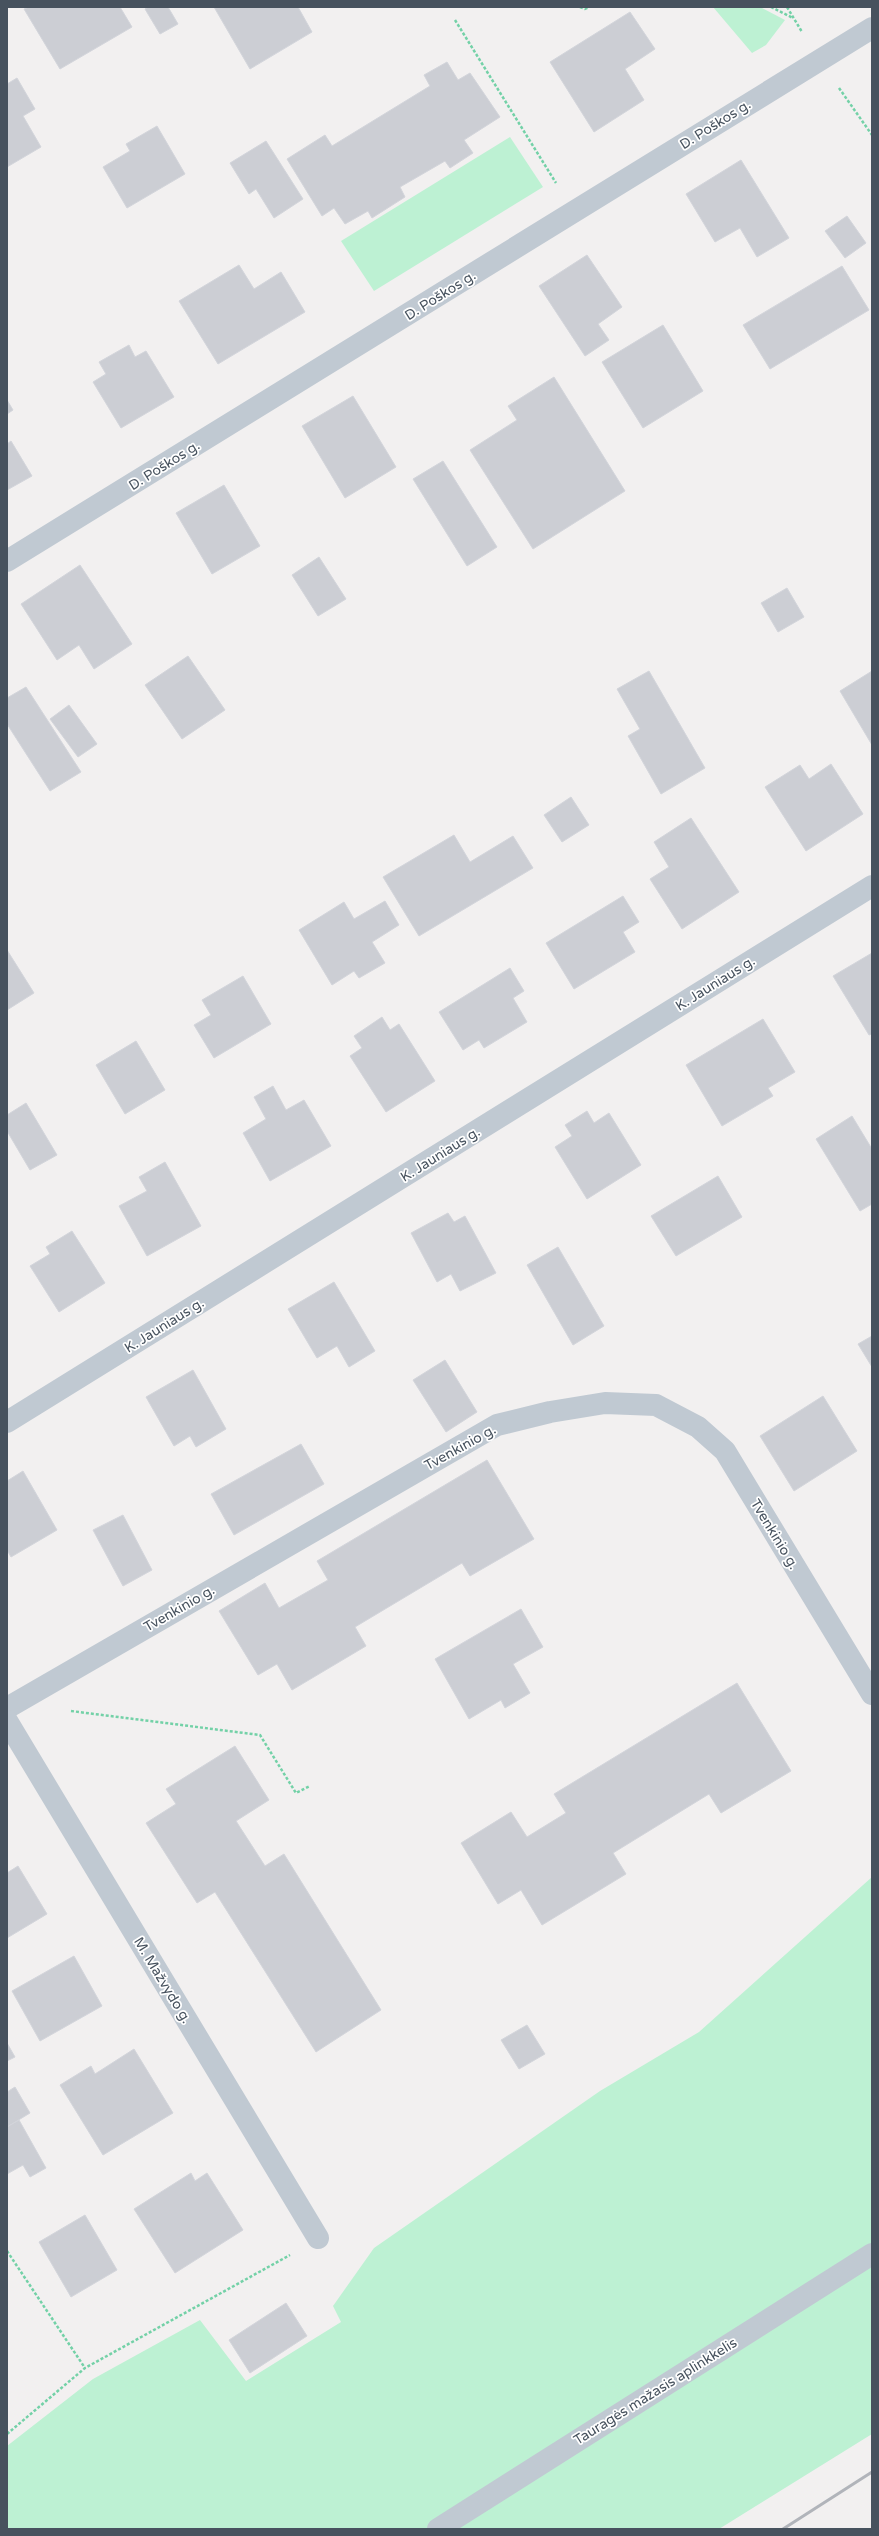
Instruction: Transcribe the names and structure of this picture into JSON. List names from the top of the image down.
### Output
{
  "streets": {
    "street": [
      "D. Poškos g.",
      "K. Jauniaus g.",
      "Tvenkinio g.",
      "M. Mažvydo g.",
      "Tauragės mažasis aplinkkelis"
    ]
  }
}
